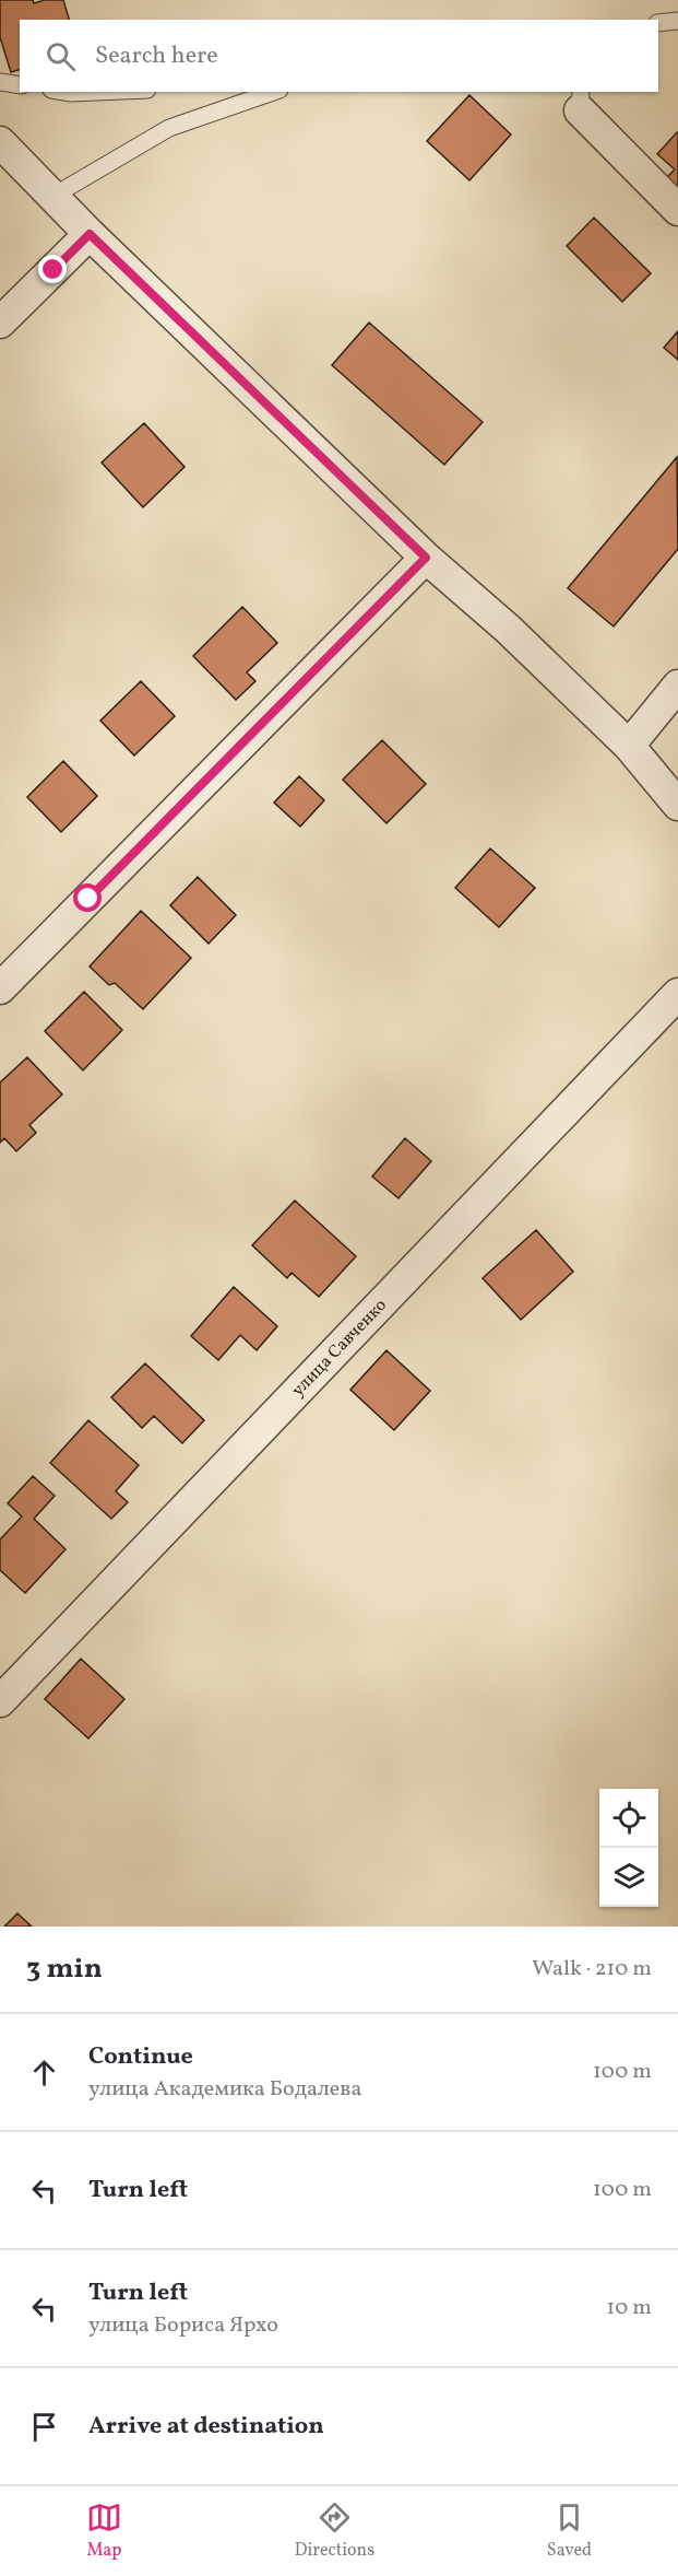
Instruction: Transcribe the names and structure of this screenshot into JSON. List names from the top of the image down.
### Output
{
  "streets": {
    "street": ["улица Савченко"]
  },
  "page": {
    "search": "Search here",
    "heading": ["3 min", "Walk · 210 m"],
    "list": [
      ["Continue", "улица Академика Бодалева", "100 m"],
      ["Turn left", "100 m"],
      ["Turn left", "улица Бориса Ярхо", "10 m"],
      "Arrive at destination"
    ],
    "nav": ["Map", "Directions", "Saved"]
  }
}
